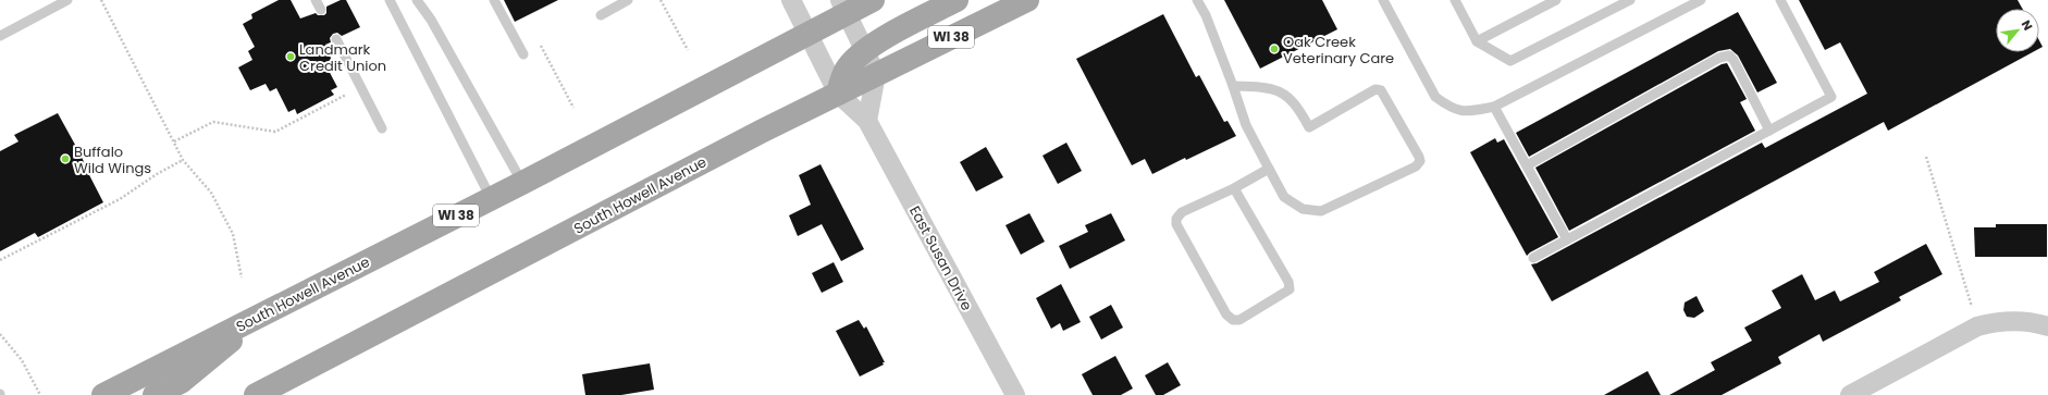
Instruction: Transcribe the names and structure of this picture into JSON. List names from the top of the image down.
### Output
{
  "streets": {
    "main road": ["WI 38", "South Howell Avenue"],
    "street": ["East Susan Drive"]
  },
  "crossings": [
    ["South Howell Avenue", "East Susan Drive"]
  ],
  "places": ["Oak Creek Veterinary Care", "Landmark Credit Union", "Buffalo Wild Wings"],
  "north": "top right"
}
